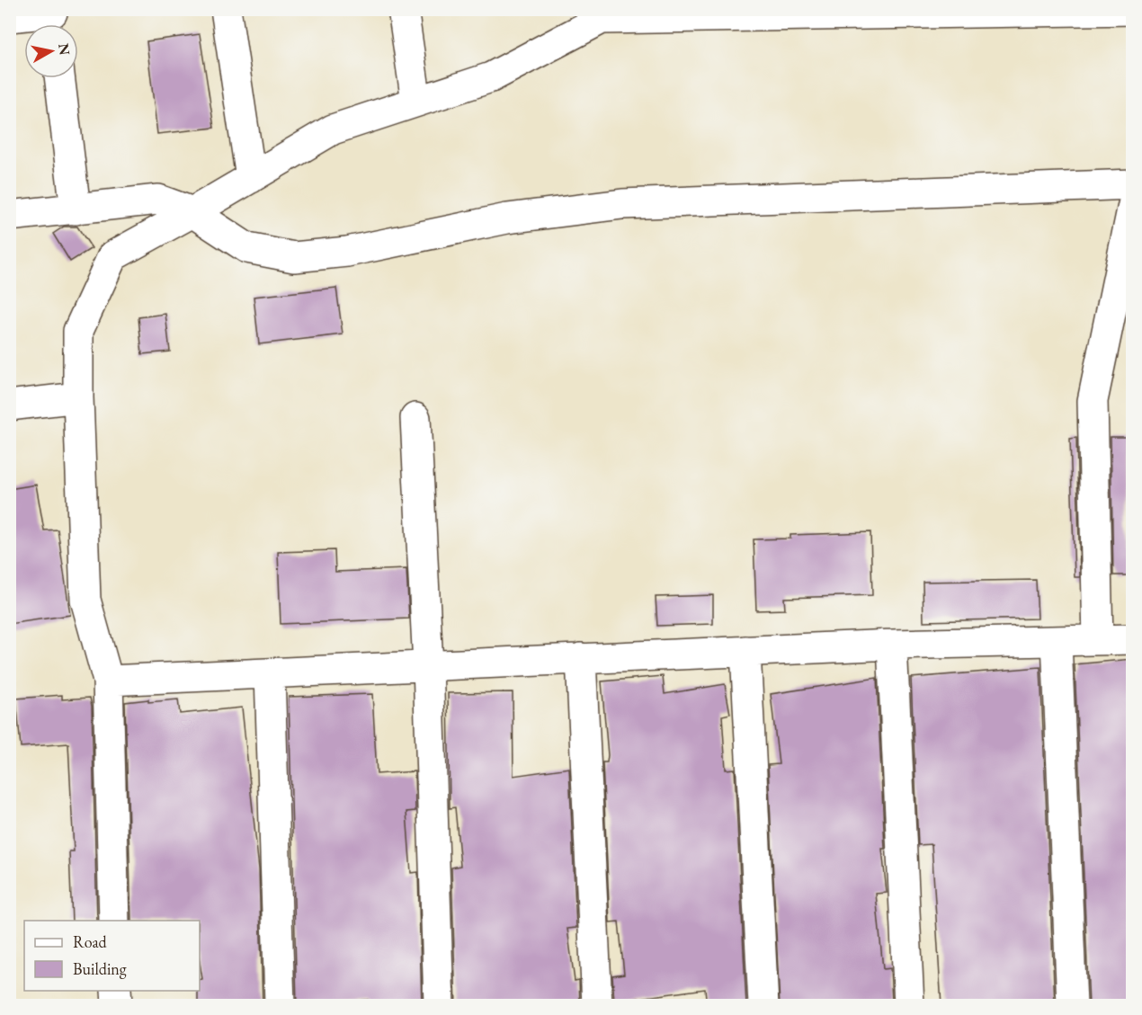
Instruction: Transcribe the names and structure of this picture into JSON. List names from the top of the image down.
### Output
{
  "legend": ["Road", "Building"],
  "north": "right"
}
